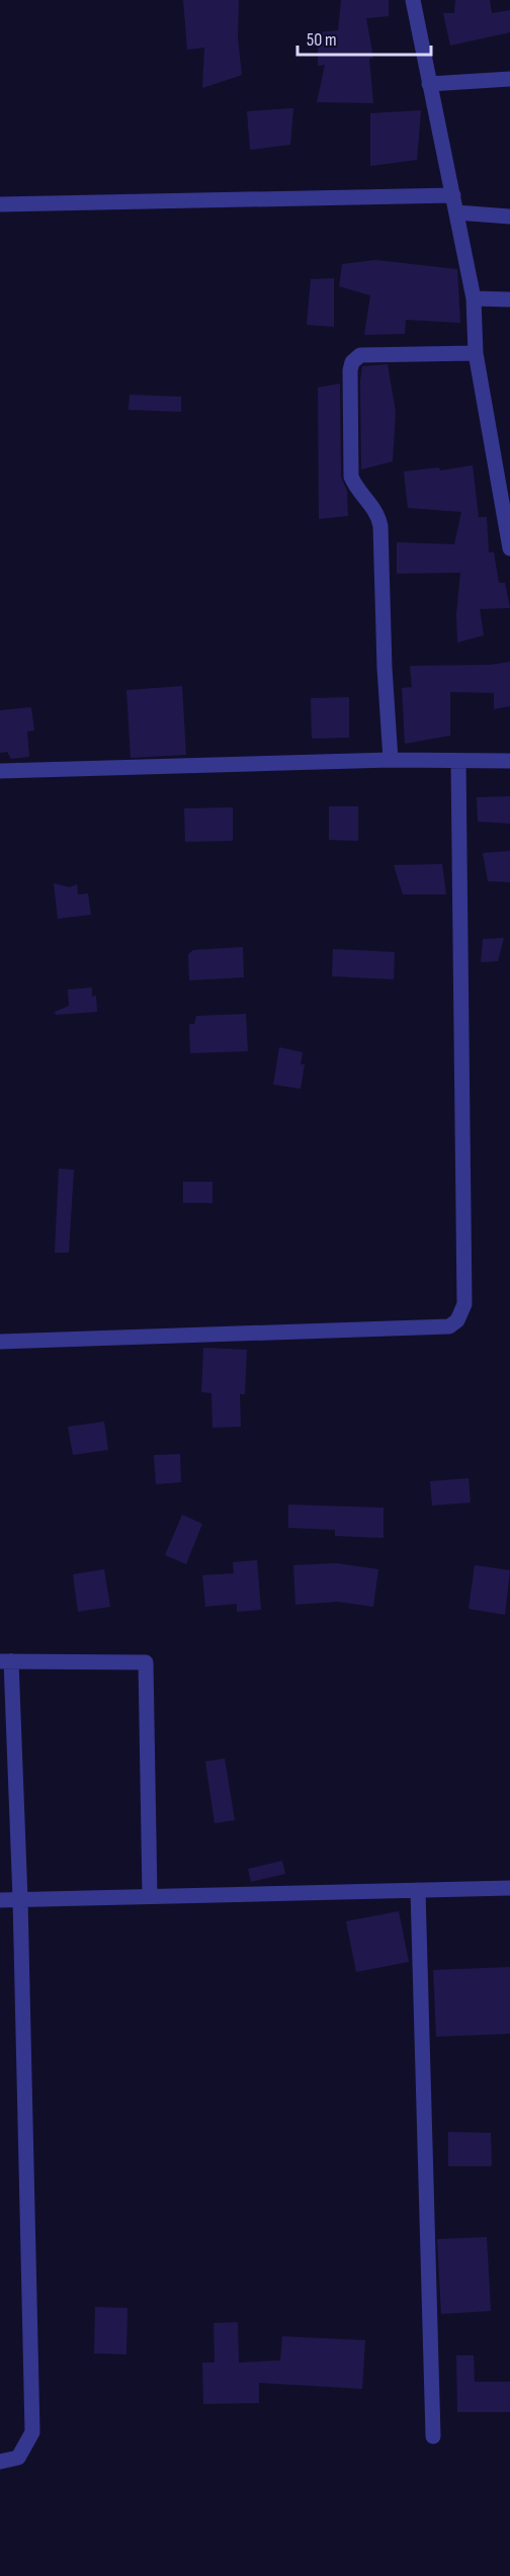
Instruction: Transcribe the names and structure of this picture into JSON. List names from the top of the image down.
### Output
{
  "scale_bar": "50 m"
}
